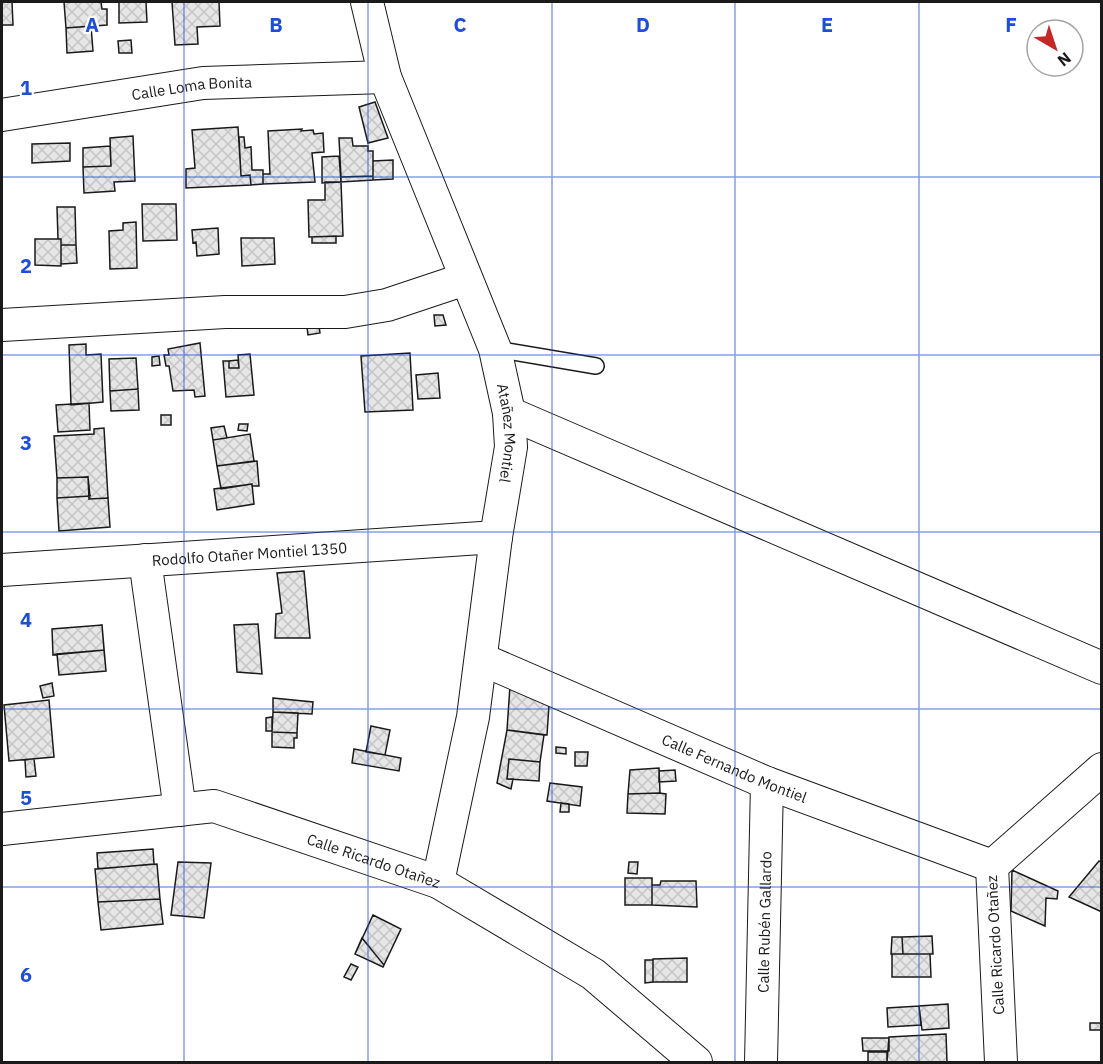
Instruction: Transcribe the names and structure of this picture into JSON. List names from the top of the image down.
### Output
{
  "streets": {
    "street": [
      "Calle Loma Bonita",
      "Atañez Montiel",
      "Rodolfo Otañer Montiel 1350",
      "Calle Fernando Montiel",
      "Calle Ricardo Otañez",
      "Calle Rubén Gallardo"
    ]
  },
  "crossings": [
    ["Calle Loma Bonita", "Atañez Montiel"],
    ["Atañez Montiel", "Rodolfo Otañer Montiel 1350"],
    ["Atañez Montiel", "Calle Fernando Montiel"],
    ["Atañez Montiel", "Calle Ricardo Otañez"],
    ["Calle Fernando Montiel", "Calle Ricardo Otañez"],
    ["Calle Fernando Montiel", "Calle Rubén Gallardo"]
  ],
  "north": "bottom right",
  "grid": {
    "columns": [
      "A",
      "B",
      "C",
      "D",
      "E",
      "F"
    ],
    "rows": [
      "1",
      "2",
      "3",
      "4",
      "5",
      "6"
    ]
  }
}
